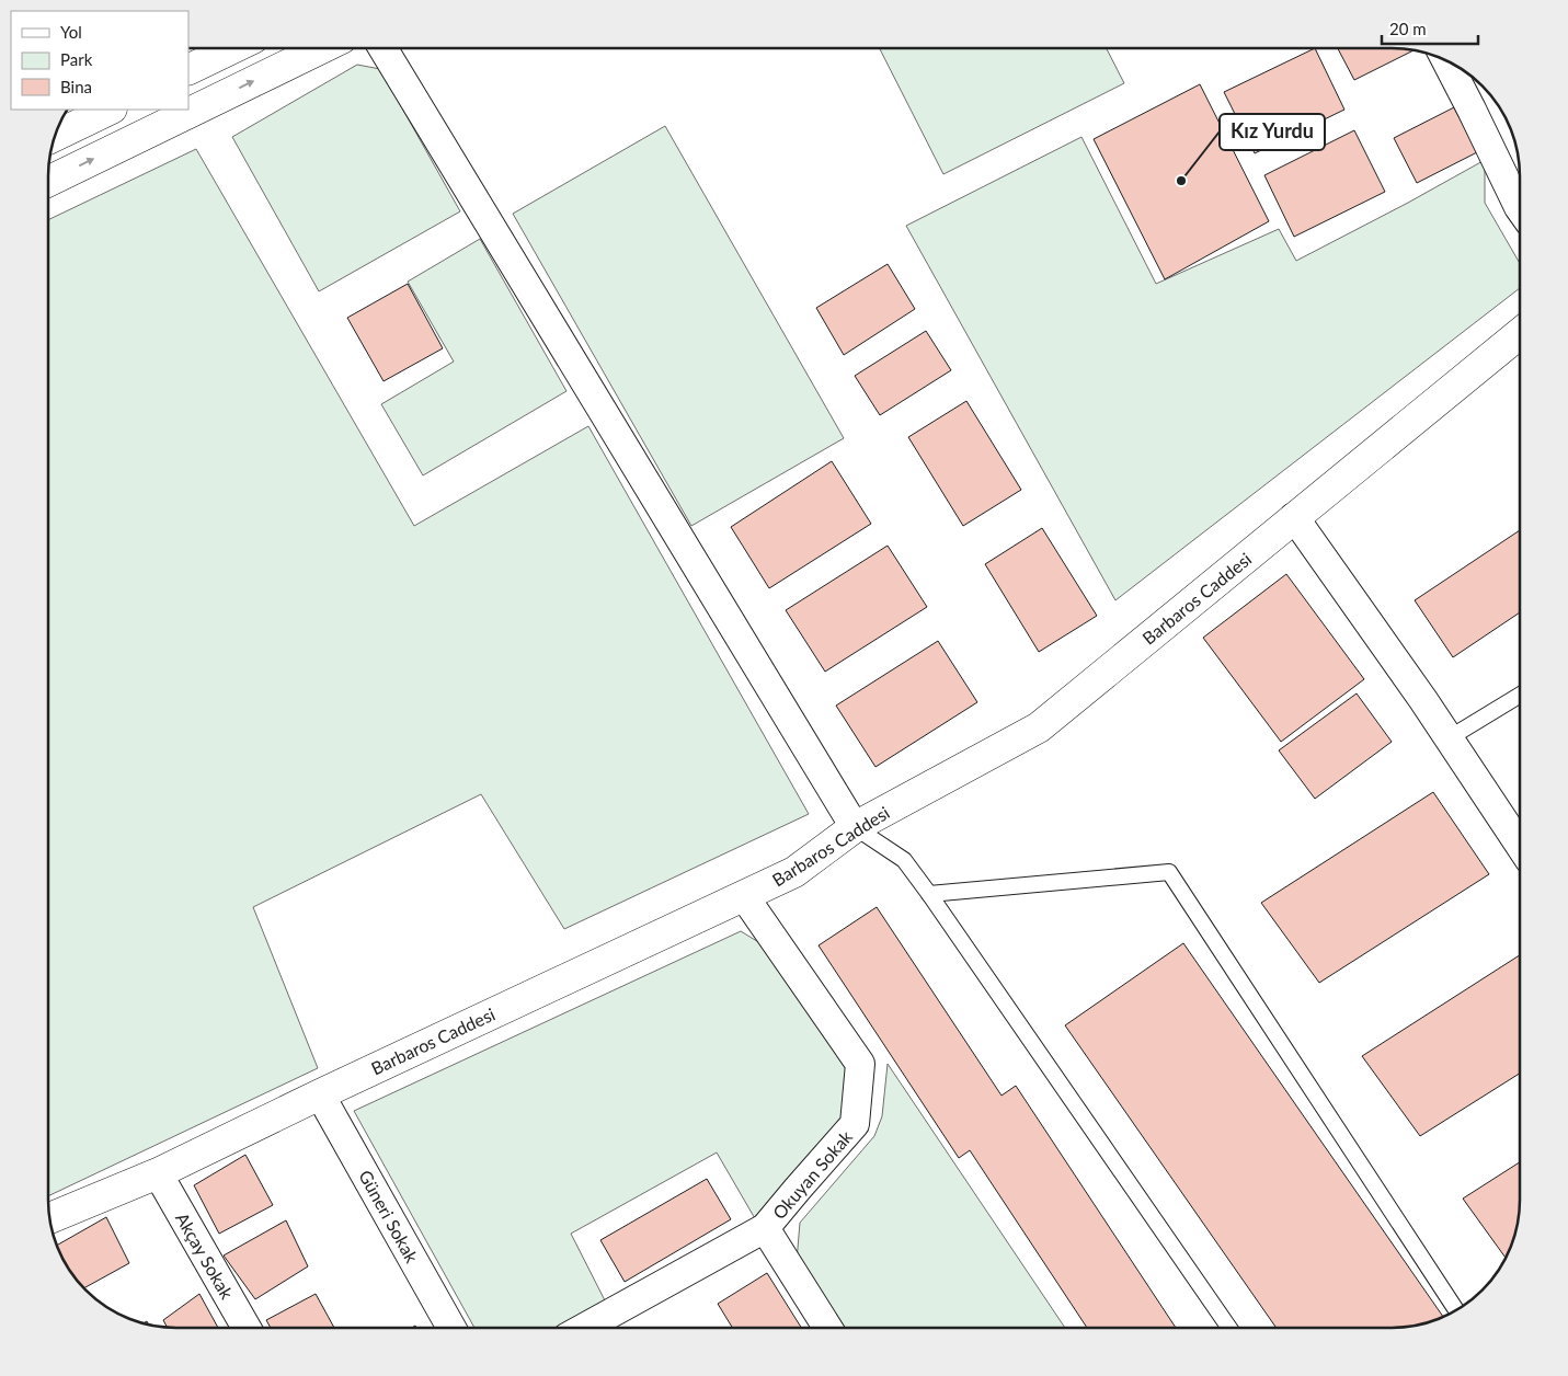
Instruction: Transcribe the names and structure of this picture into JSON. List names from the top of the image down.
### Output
{
  "streets": {
    "street": [
      "Barbaros Caddesi",
      "Okuyan Sokak",
      "Güneri Sokak",
      "Akçay Sokak"
    ]
  },
  "crossings": [
    ["Barbaros Caddesi", "Okuyan Sokak"],
    ["Barbaros Caddesi", "Güneri Sokak"],
    ["Barbaros Caddesi", "Akçay Sokak"]
  ],
  "places": ["Kız Yurdu"],
  "legend": ["Yol", "Park", "Bina"],
  "scale_bar": "20 m"
}
